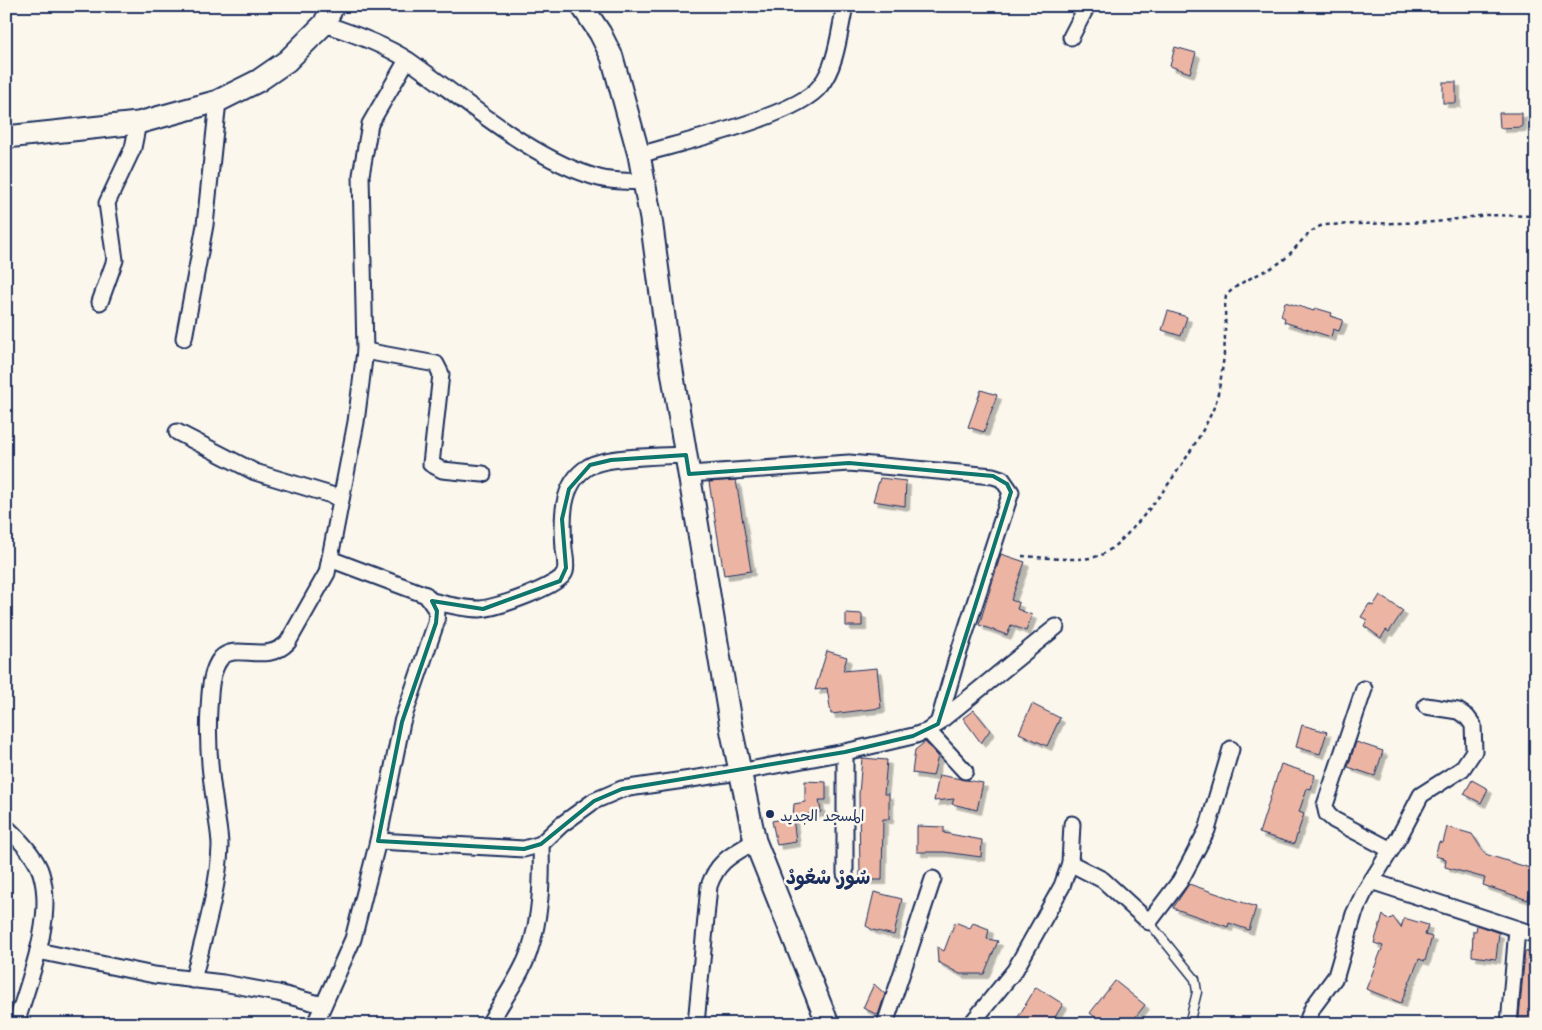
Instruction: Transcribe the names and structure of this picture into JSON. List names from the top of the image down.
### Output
{
  "districts": ["سُورْ سْعُودْ"],
  "places": ["المسجد الجديد"]
}
